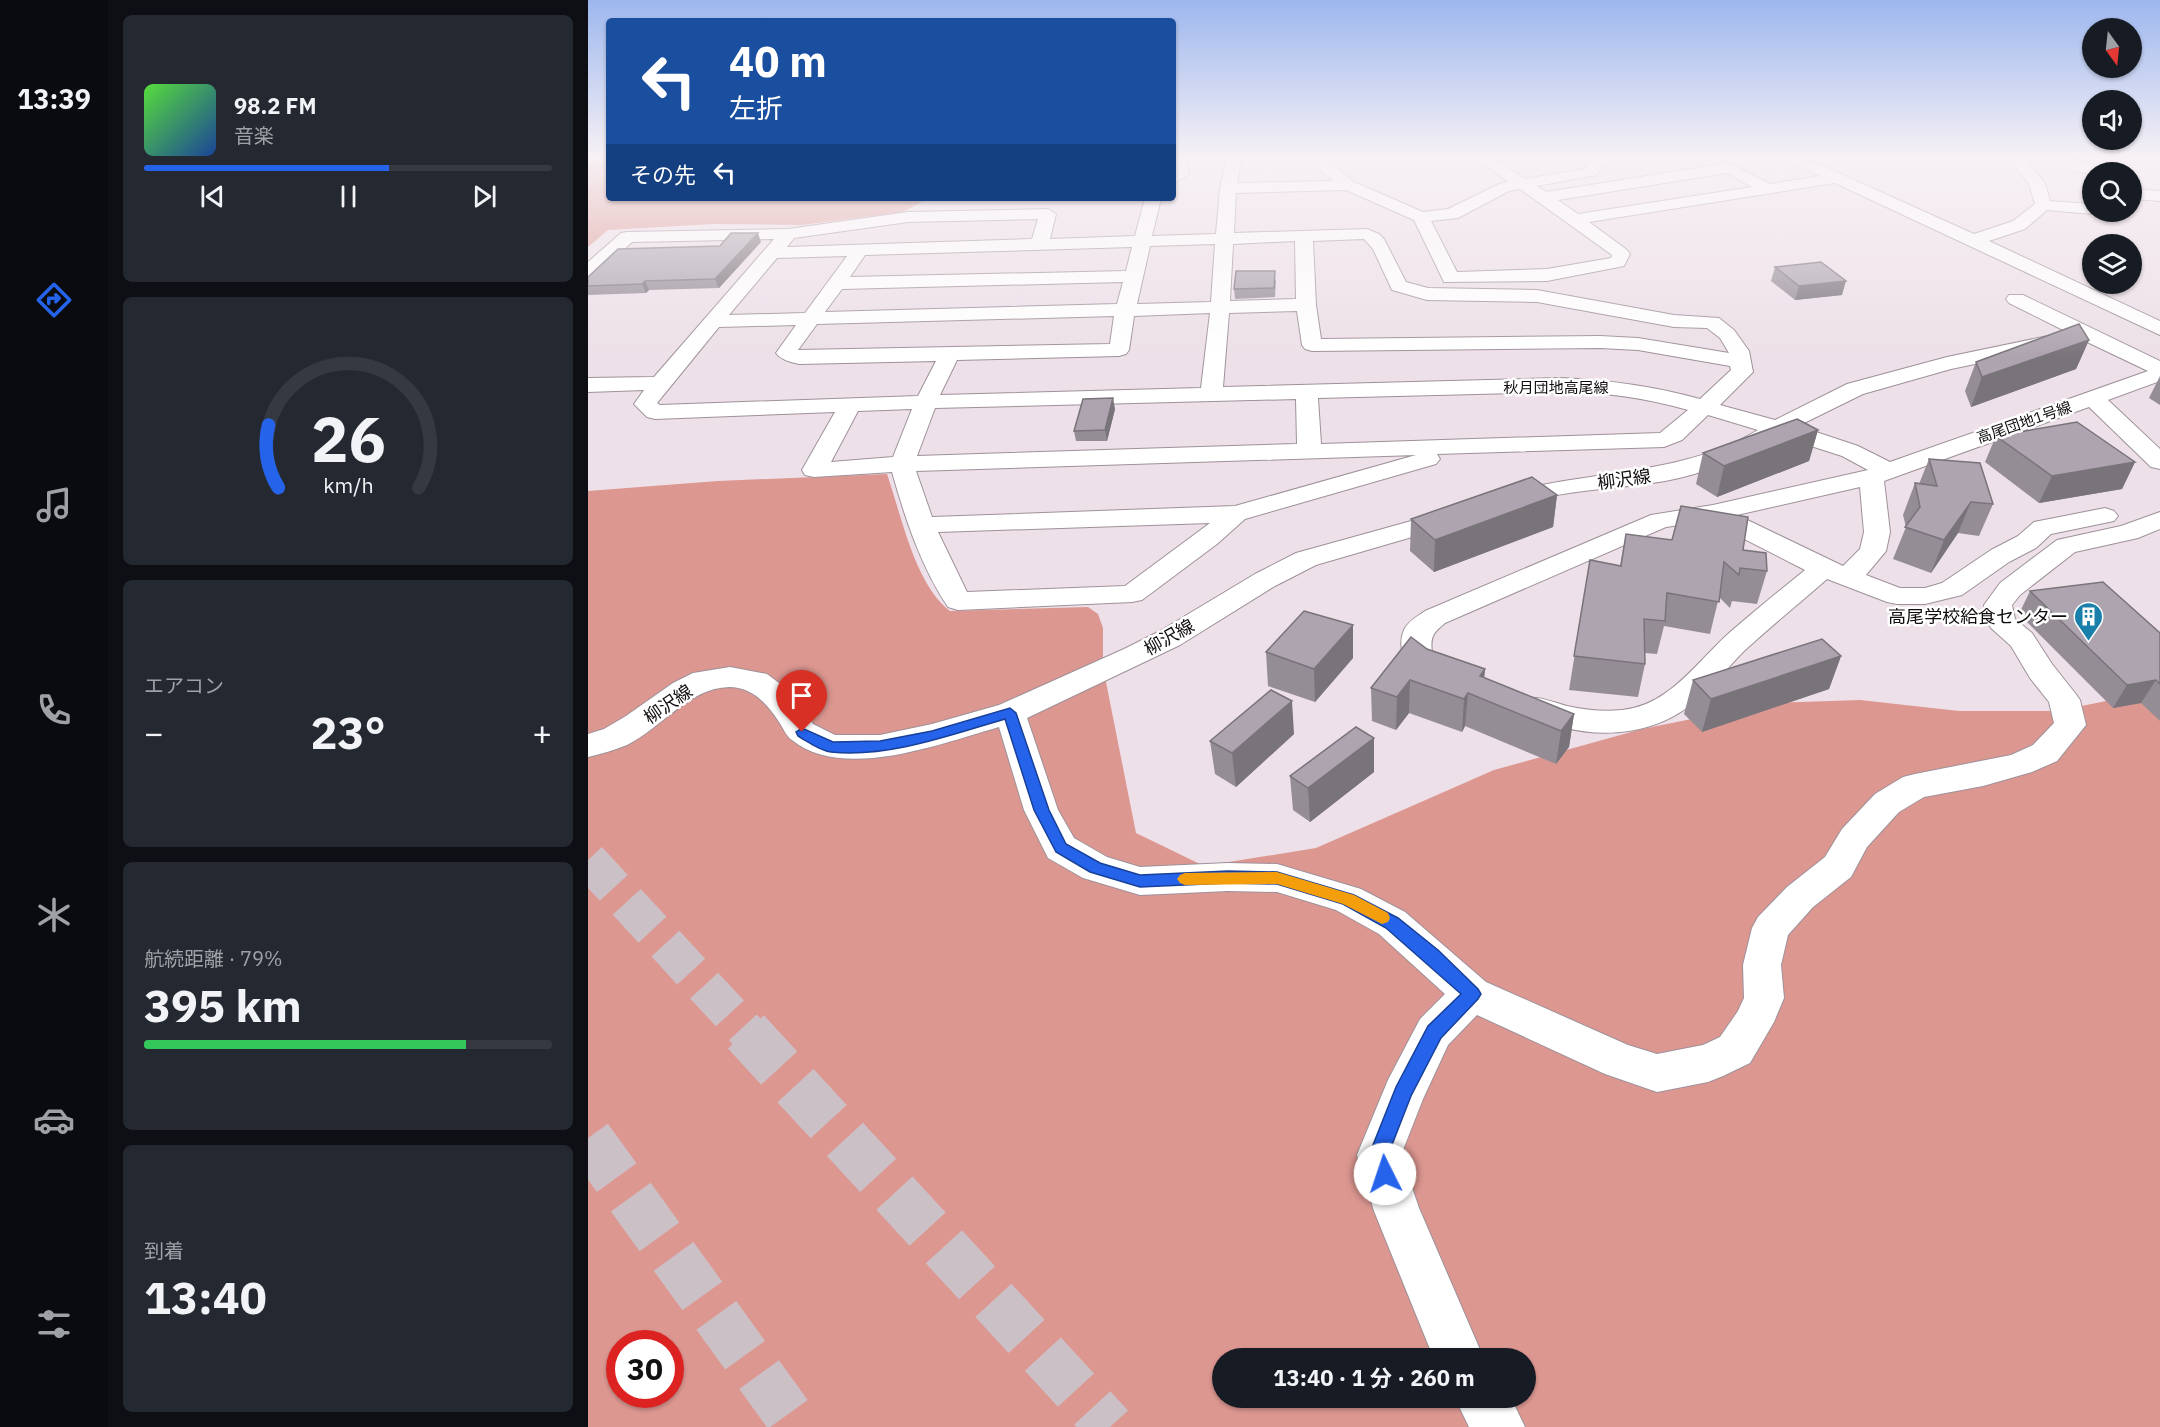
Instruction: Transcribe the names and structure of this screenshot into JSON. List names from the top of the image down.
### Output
{
  "streets": {
    "street": ["秋月団地高尾線", "高尾団地1号線", "柳沢線"]
  },
  "crossings": [
    ["秋月団地高尾線", "高尾団地1号線"],
    ["秋月団地高尾線", "柳沢線"]
  ],
  "places": {
    "building": ["高尾学校給食センター"]
  },
  "north": "bottom",
  "page": {
    "tabs": "13:39",
    "turn": ["40 m", "左折"],
    "song": ["98.2 FM", "音楽"],
    "then": "その先",
    "tile": [
      "エアコン",
      ["航続距離 · 79%", "395 km"],
      ["到着", "13:40"]
    ],
    "heat": ["−", "23°", "+"],
    "limit": "30",
    "trip": "13:40 · 1 分 · 260 m",
    "gauge": ["26", "km/h"]
  }
}
